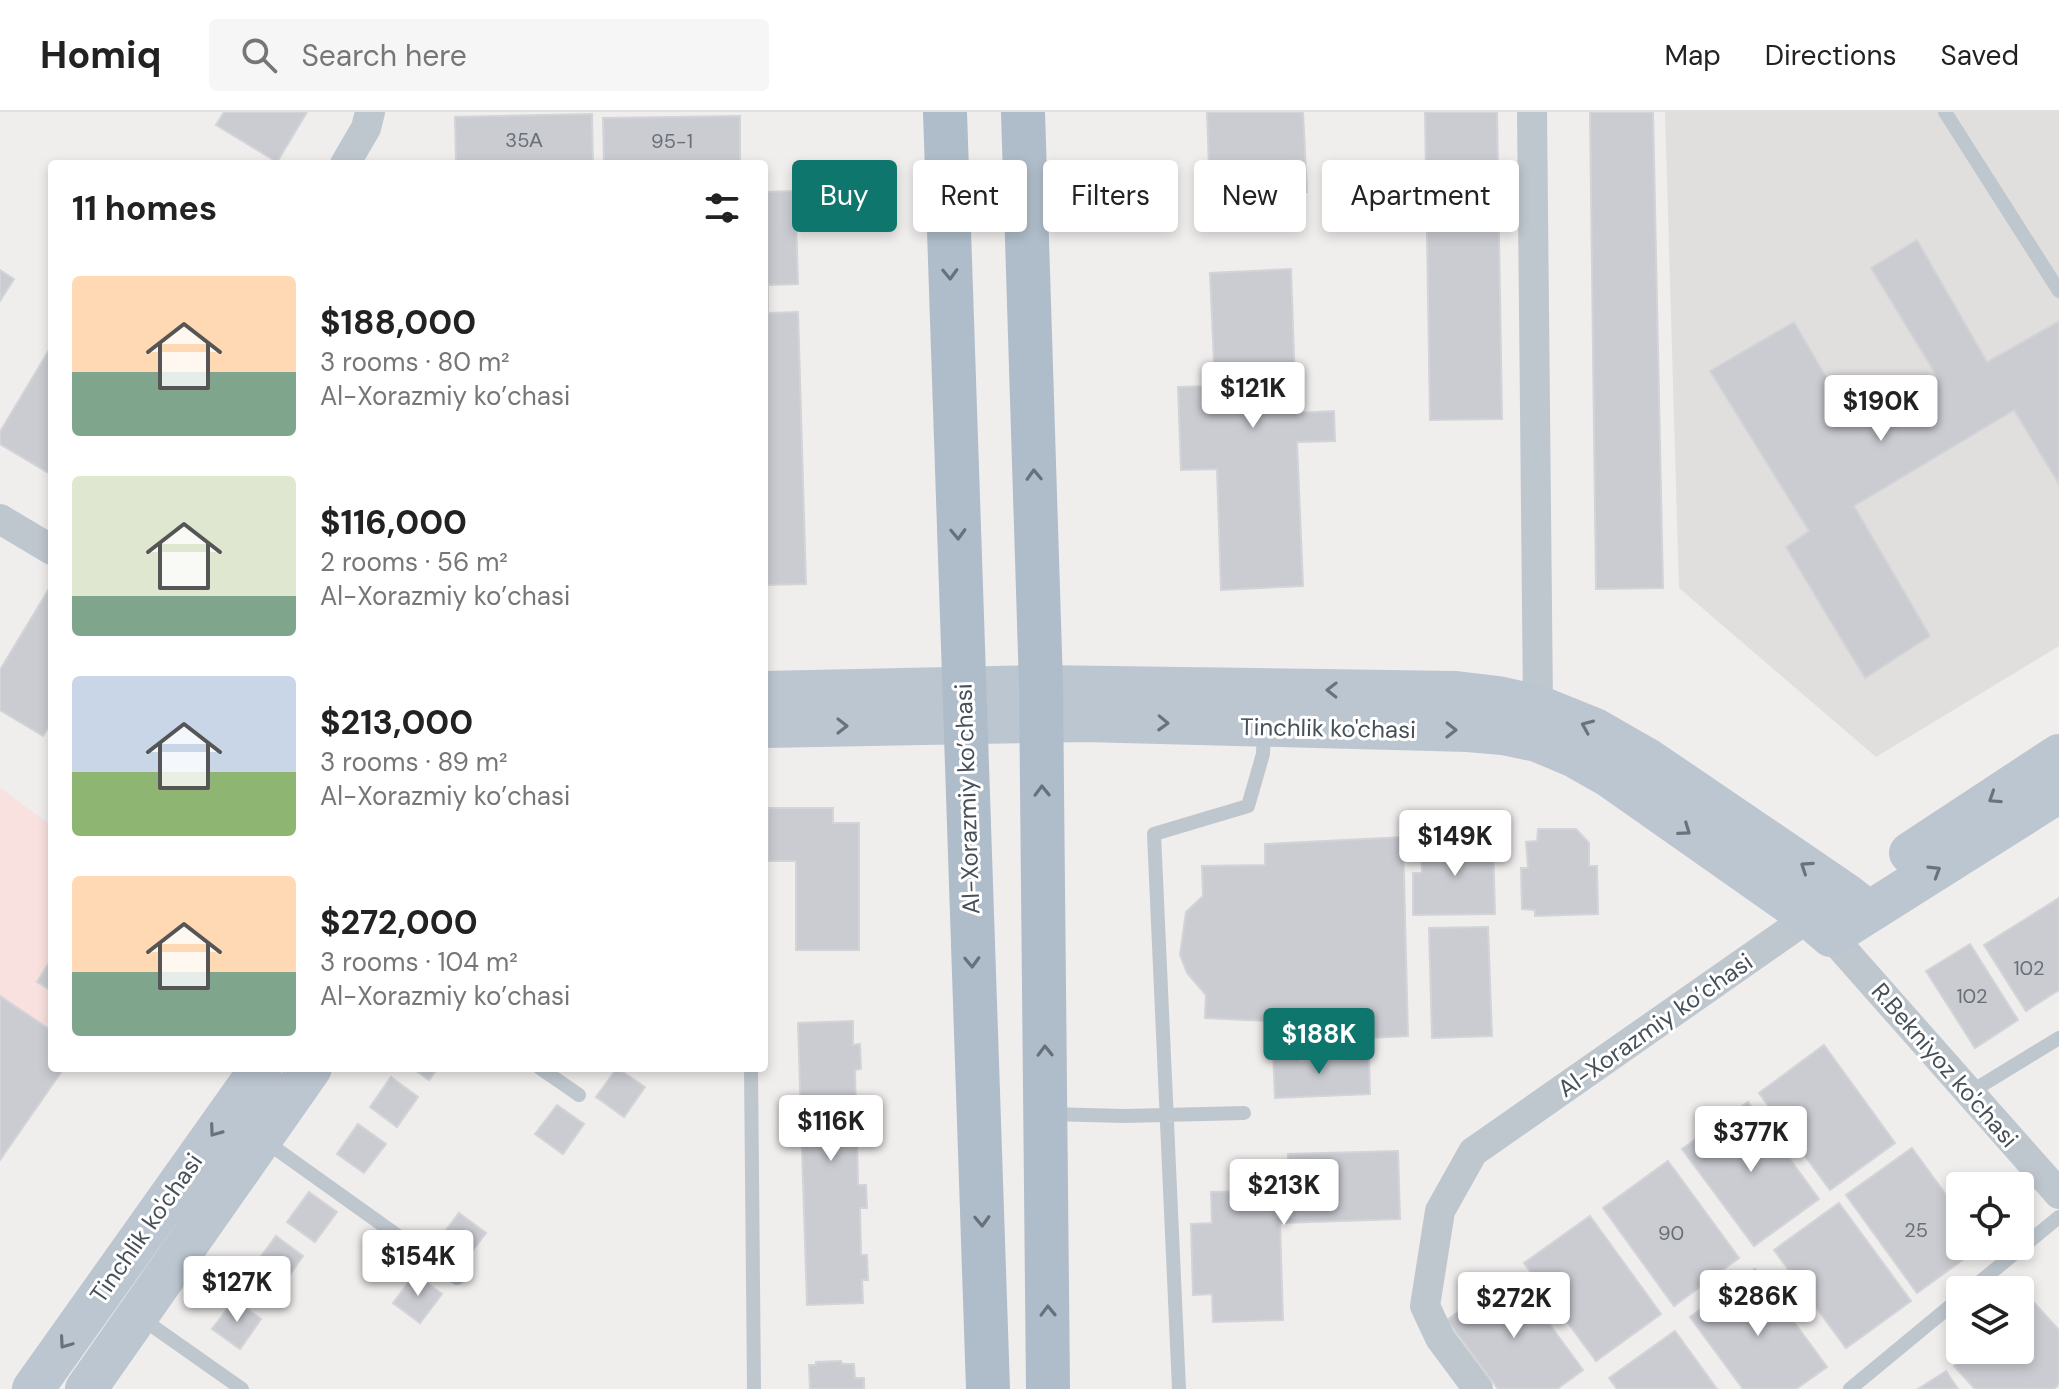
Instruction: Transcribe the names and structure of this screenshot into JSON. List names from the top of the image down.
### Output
{
  "streets": {
    "main road": ["Tinchlik ko'chasi", "Al-Xorazmiy ko’chasi"],
    "street": ["R.Bekniyoz ko'chasi"]
  },
  "crossings": [
    ["Tinchlik ko'chasi", "Al-Xorazmiy ko’chasi"],
    ["Tinchlik ko'chasi", "R.Bekniyoz ko'chasi"],
    ["Al-Xorazmiy ko’chasi", "R.Bekniyoz ko'chasi"]
  ],
  "house_numbers": [
    "35А",
    "95-1",
    "102",
    "102",
    "25",
    "90"
  ],
  "page": {
    "header": "Homiq",
    "search": "Search here",
    "nav": ["Map", "Directions", "Saved"],
    "chip": [
      "Buy",
      "Rent",
      "Filters",
      "New",
      "Apartment"
    ],
    "heading": "11 homes",
    "list": [
      {
        "name": "$188,000",
        "note": "3 rooms · 80 m² · Al-Xorazmiy ko’chasi"
      },
      {
        "name": "$116,000",
        "note": "2 rooms · 56 m² · Al-Xorazmiy ko’chasi"
      },
      {
        "name": "$213,000",
        "note": "3 rooms · 89 m² · Al-Xorazmiy ko’chasi"
      },
      {
        "name": "$272,000",
        "note": "3 rooms · 104 m² · Al-Xorazmiy ko’chasi"
      }
    ],
    "price": [
      "$121K",
      "$190K",
      "$149K",
      "$188K",
      "$116K",
      "$377K",
      "$213K",
      "$154K",
      "$127K",
      "$286K",
      "$272K"
    ]
  }
}
